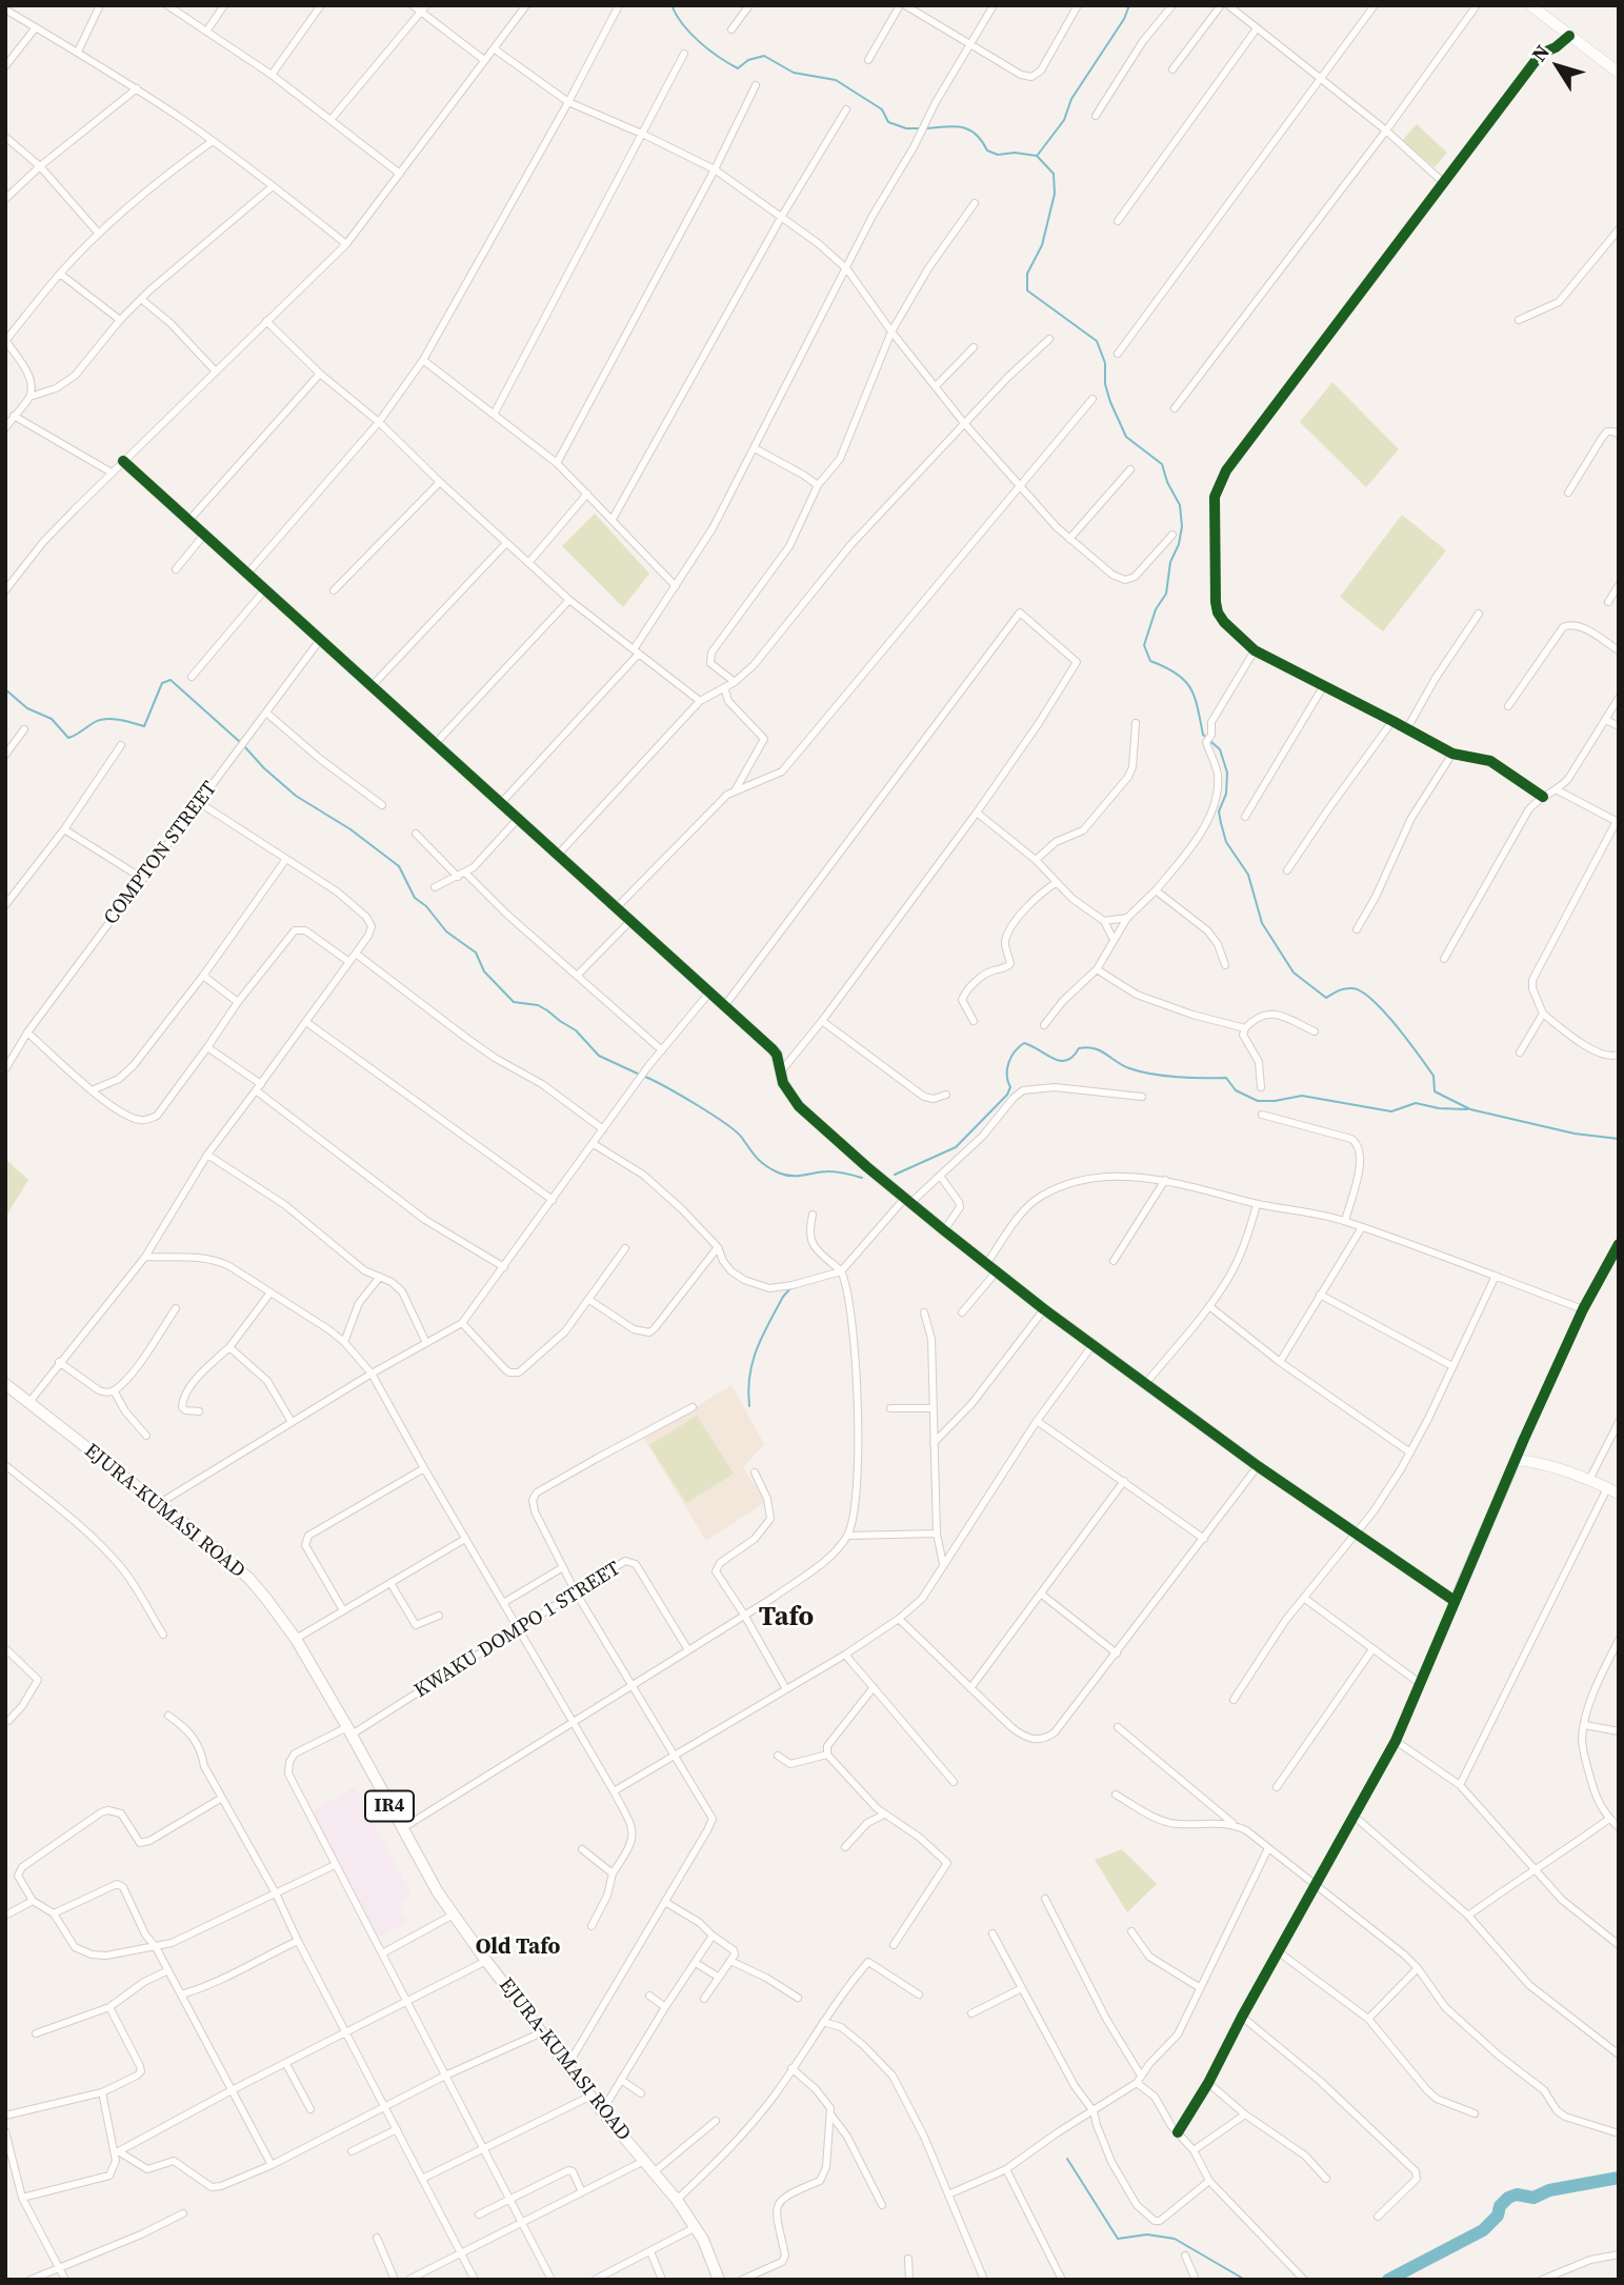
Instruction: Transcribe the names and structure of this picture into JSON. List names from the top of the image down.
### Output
{
  "streets": {
    "main road": ["EJURA-KUMASI ROAD", "IR4"],
    "street": ["COMPTON STREET", "KWAKU DOMPO 1 STREET"]
  },
  "crossings": [
    ["EJURA-KUMASI ROAD", "KWAKU DOMPO 1 STREET"]
  ],
  "districts": ["Tafo", "Old Tafo"],
  "north": "top left"
}
